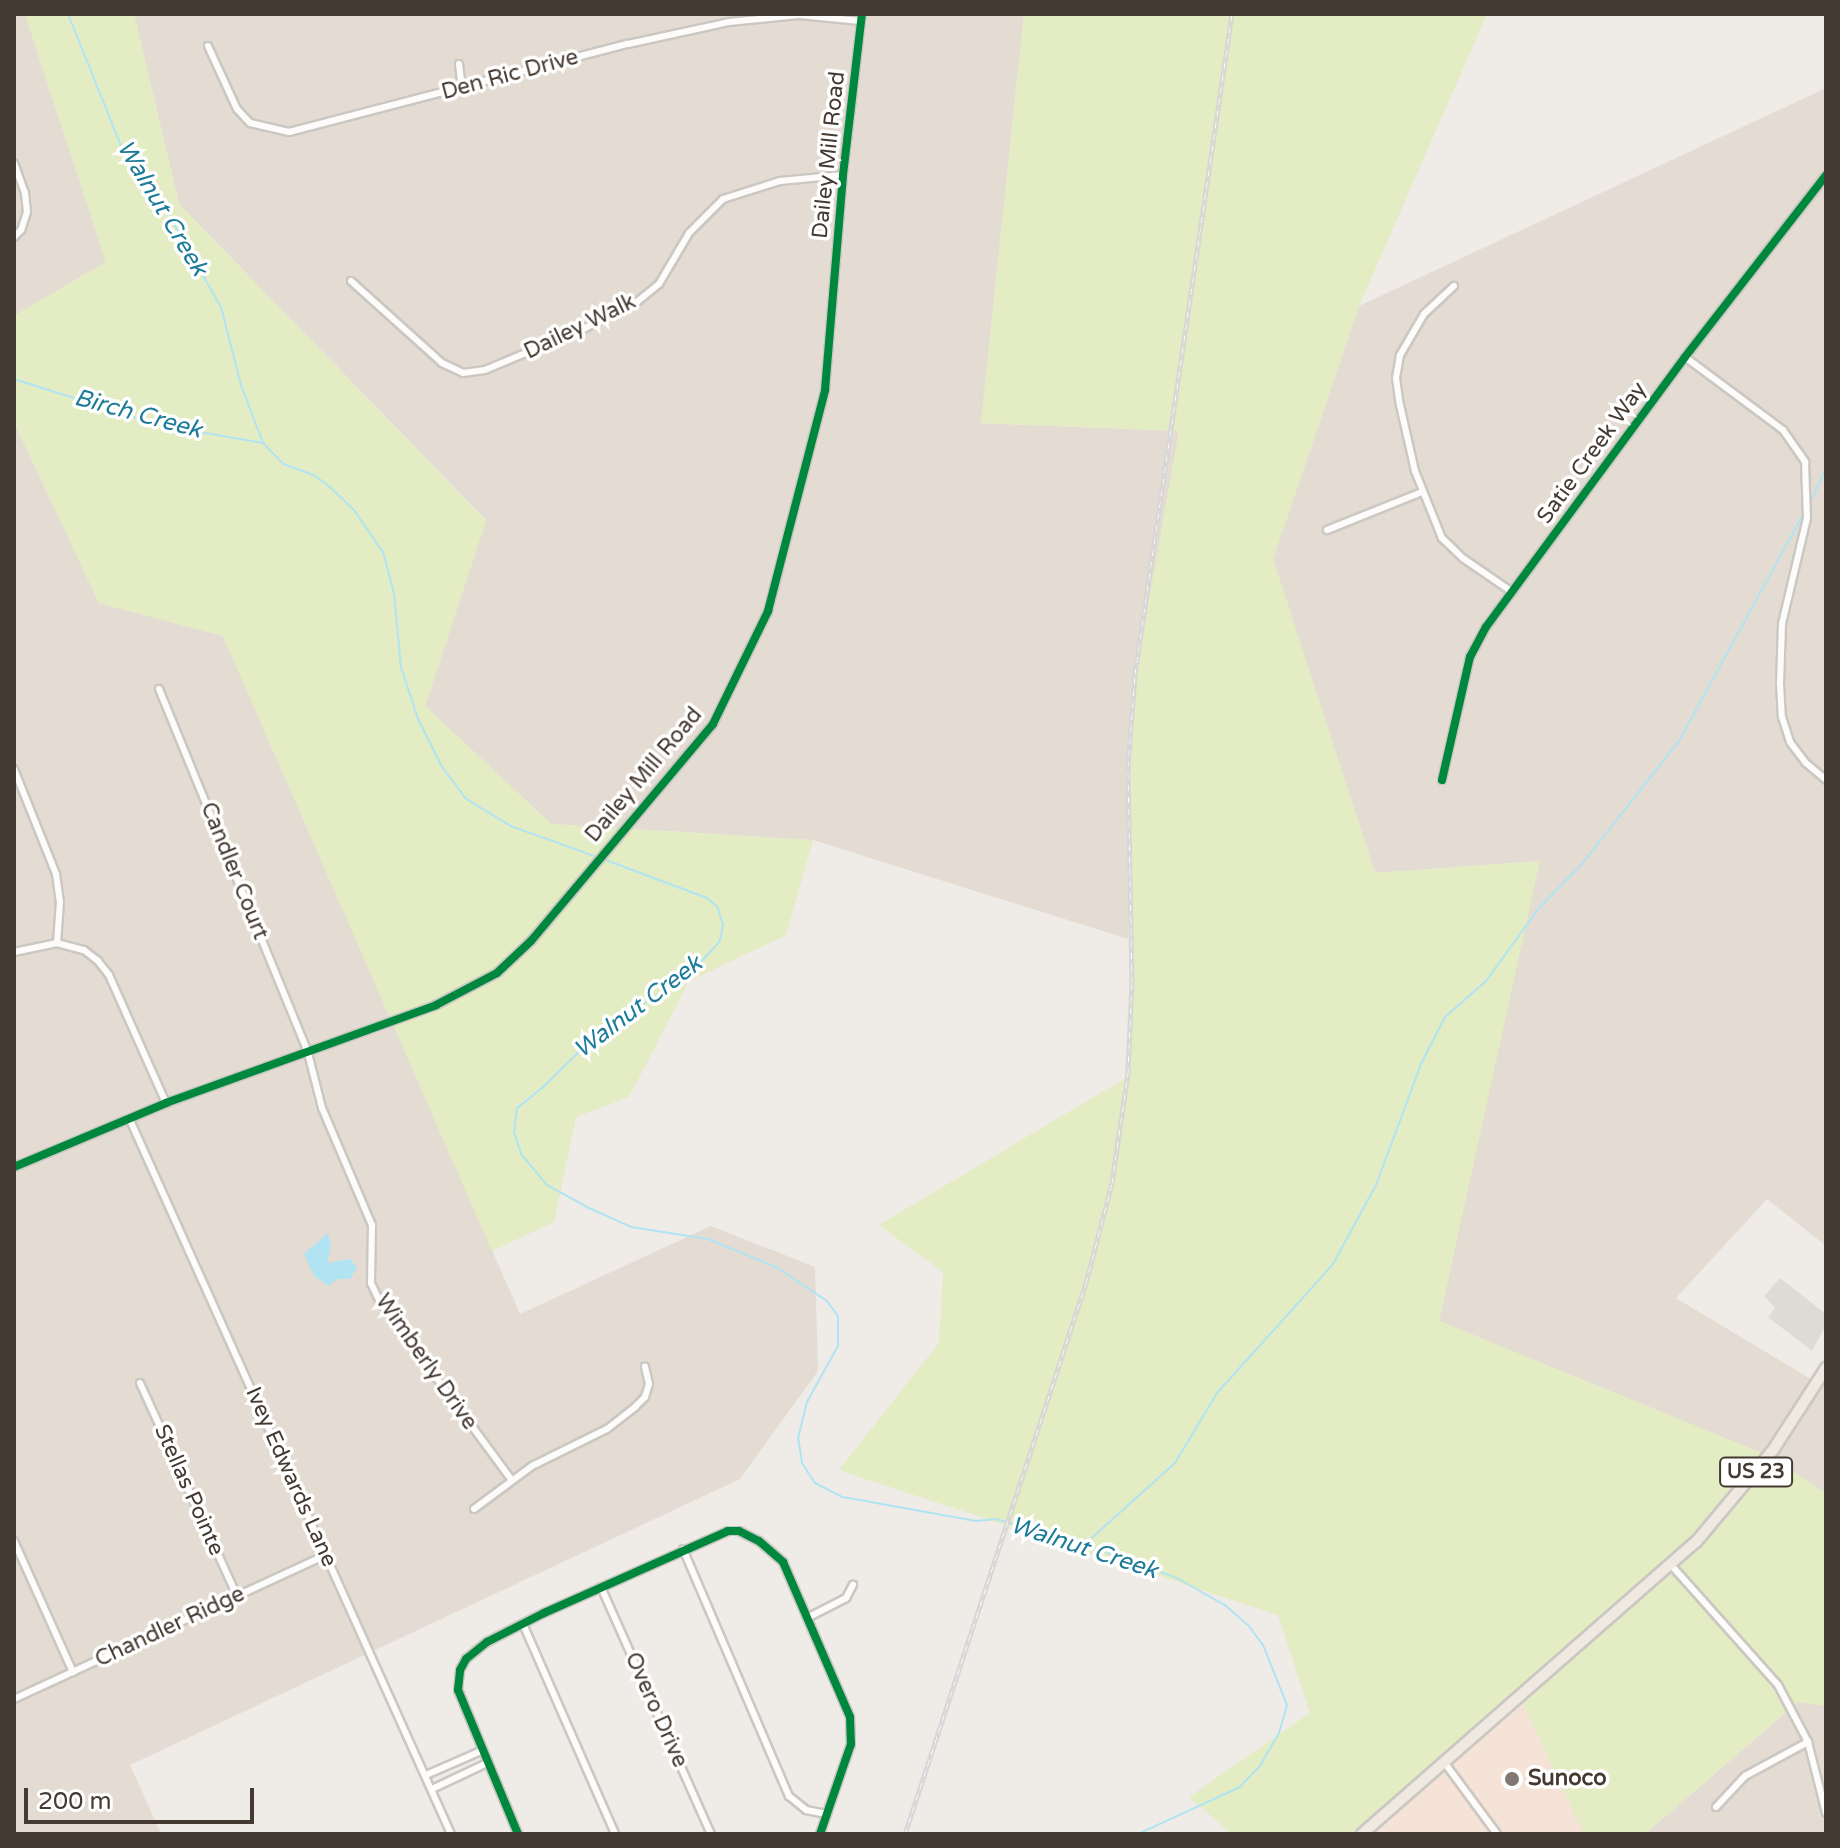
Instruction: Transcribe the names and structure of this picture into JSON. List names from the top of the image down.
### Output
{
  "streets": {
    "main road": ["US 23"],
    "street": [
      "Den Ric Drive",
      "Dailey Mill Road",
      "Dailey Walk",
      "Satie Creek Way",
      "Candler Court",
      "Wimberly Drive",
      "Ivey Edwards Lane",
      "Stellas Pointe",
      "Chandler Ridge",
      "Overo Drive"
    ]
  },
  "crossings": [
    ["Den Ric Drive", "Dailey Mill Road"],
    ["Dailey Mill Road", "Dailey Walk"],
    ["Dailey Mill Road", "Candler Court"],
    ["Dailey Mill Road", "Wimberly Drive"],
    ["Dailey Mill Road", "Ivey Edwards Lane"],
    ["Candler Court", "Wimberly Drive"],
    ["Ivey Edwards Lane", "Chandler Ridge"],
    ["Stellas Pointe", "Chandler Ridge"]
  ],
  "water": ["Walnut Creek", "Birch Creek"],
  "places": ["Sunoco"],
  "scale_bar": "200 m"
}
